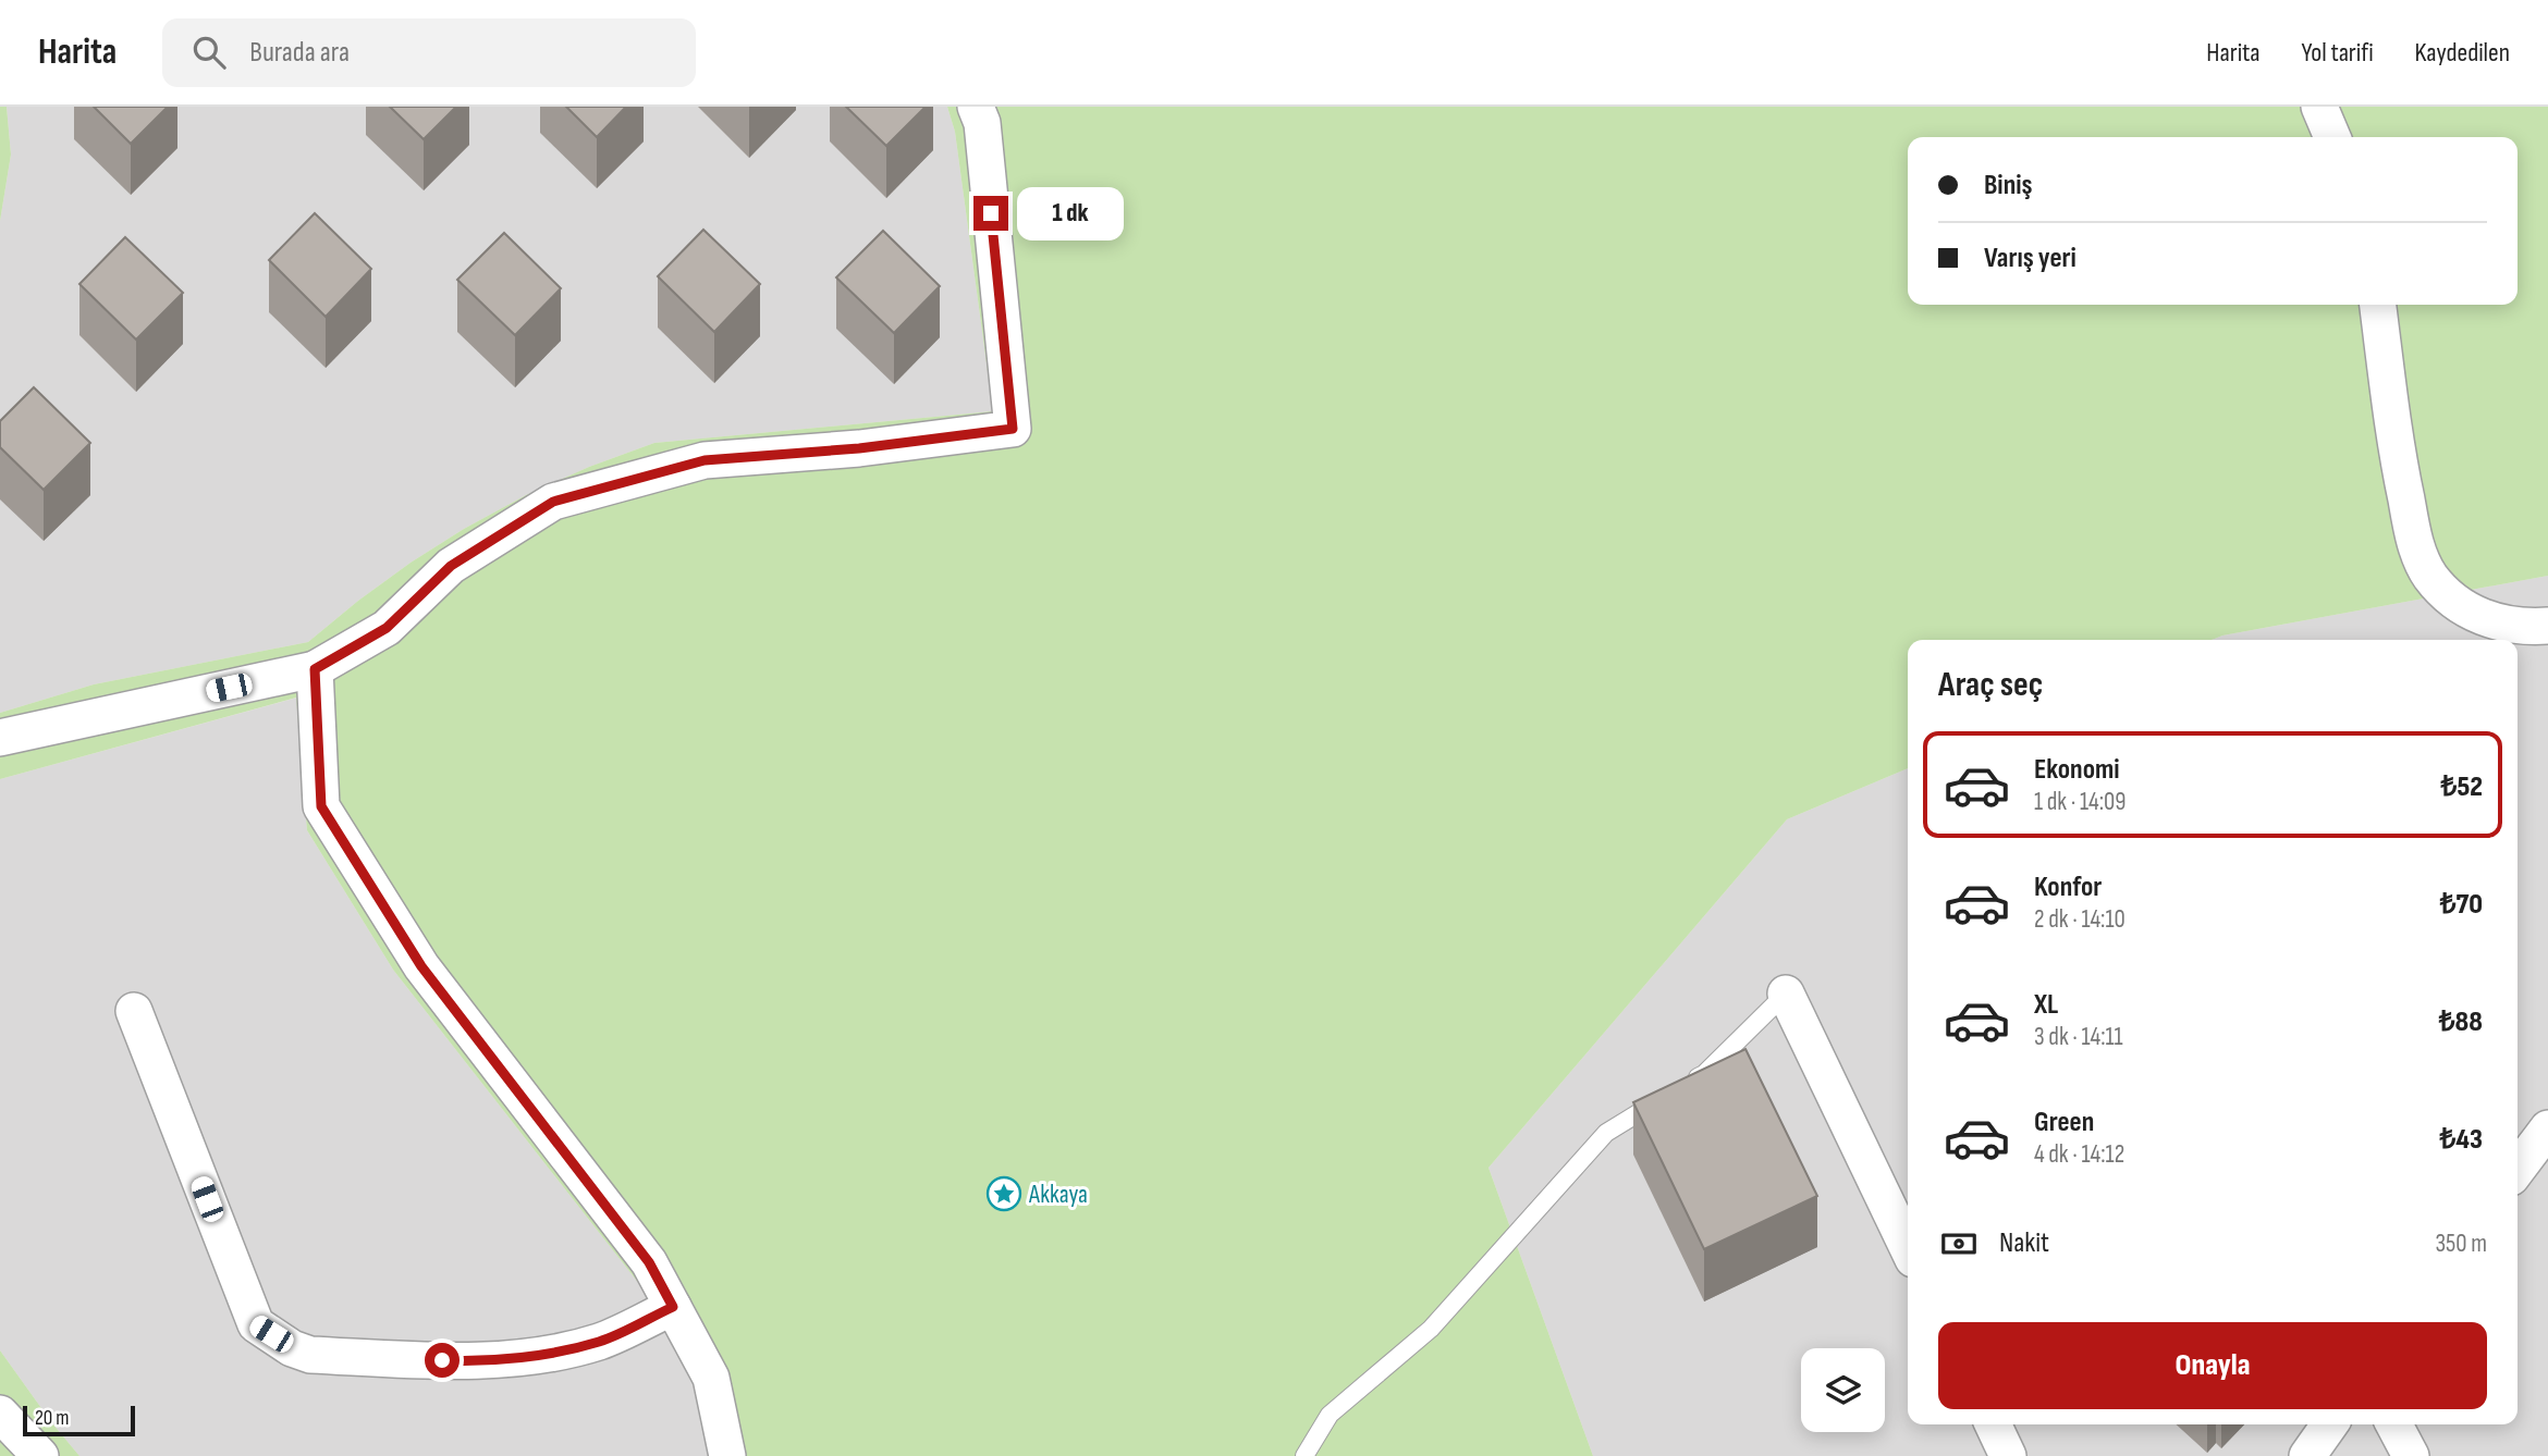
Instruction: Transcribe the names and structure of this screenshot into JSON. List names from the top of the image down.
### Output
{
  "places": {
    "place": ["Akkaya"]
  },
  "scale_bar": "20 m",
  "page": {
    "header": "Harita",
    "search": "Burada ara",
    "nav": ["Harita", "Yol tarifi", "Kaydedilen"],
    "banner": ["Biniş", "Varış yeri"],
    "bubble": "1 dk",
    "heading": "Araç seç",
    "list": [
      {
        "name": "Ekonomi",
        "note": "1 dk · 14:09",
        "value": "₺52"
      },
      {
        "name": "Konfor",
        "note": "2 dk · 14:10",
        "value": "₺70"
      },
      {
        "name": "XL",
        "note": "3 dk · 14:11",
        "value": "₺88"
      },
      {
        "name": "Green",
        "note": "4 dk · 14:12",
        "value": "₺43"
      }
    ],
    "pay": ["Nakit", "350 m"],
    "buttons": "Onayla",
    "scale": "20 m"
  }
}
